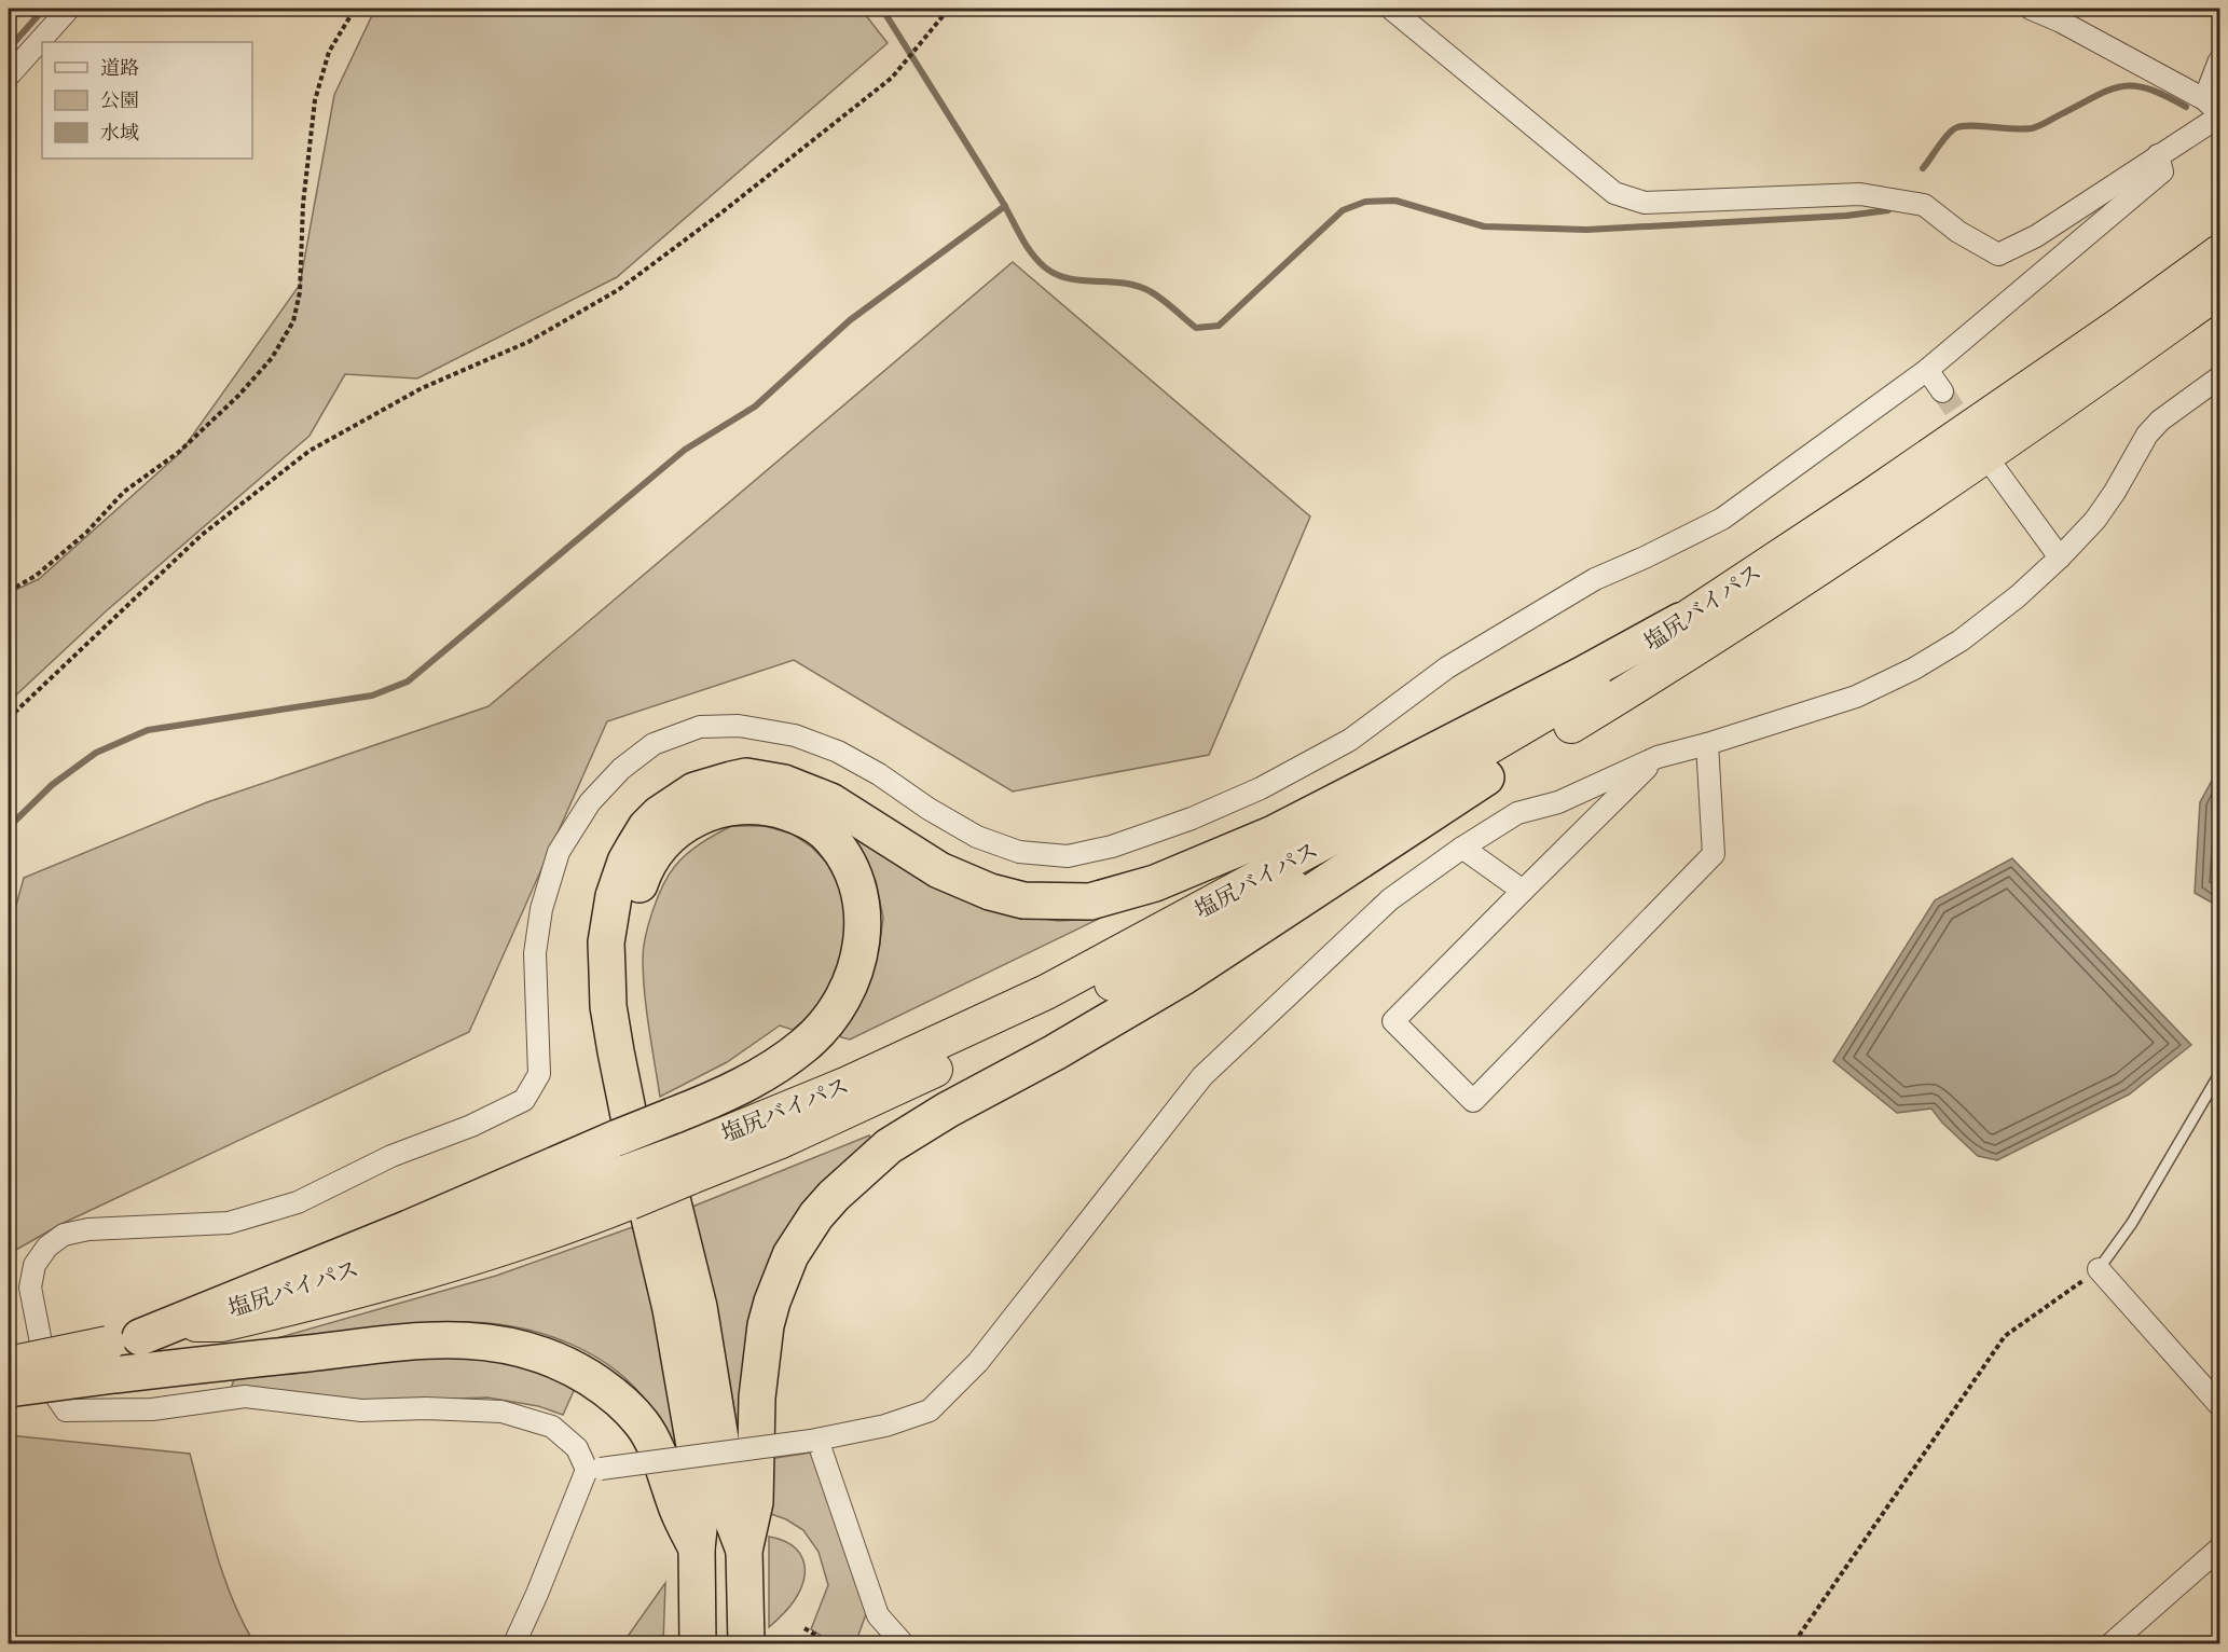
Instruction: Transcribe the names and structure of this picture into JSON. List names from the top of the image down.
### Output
{
  "streets": {
    "highway": ["塩尻バイパス"]
  },
  "legend": ["道路", "公園", "水域"]
}
